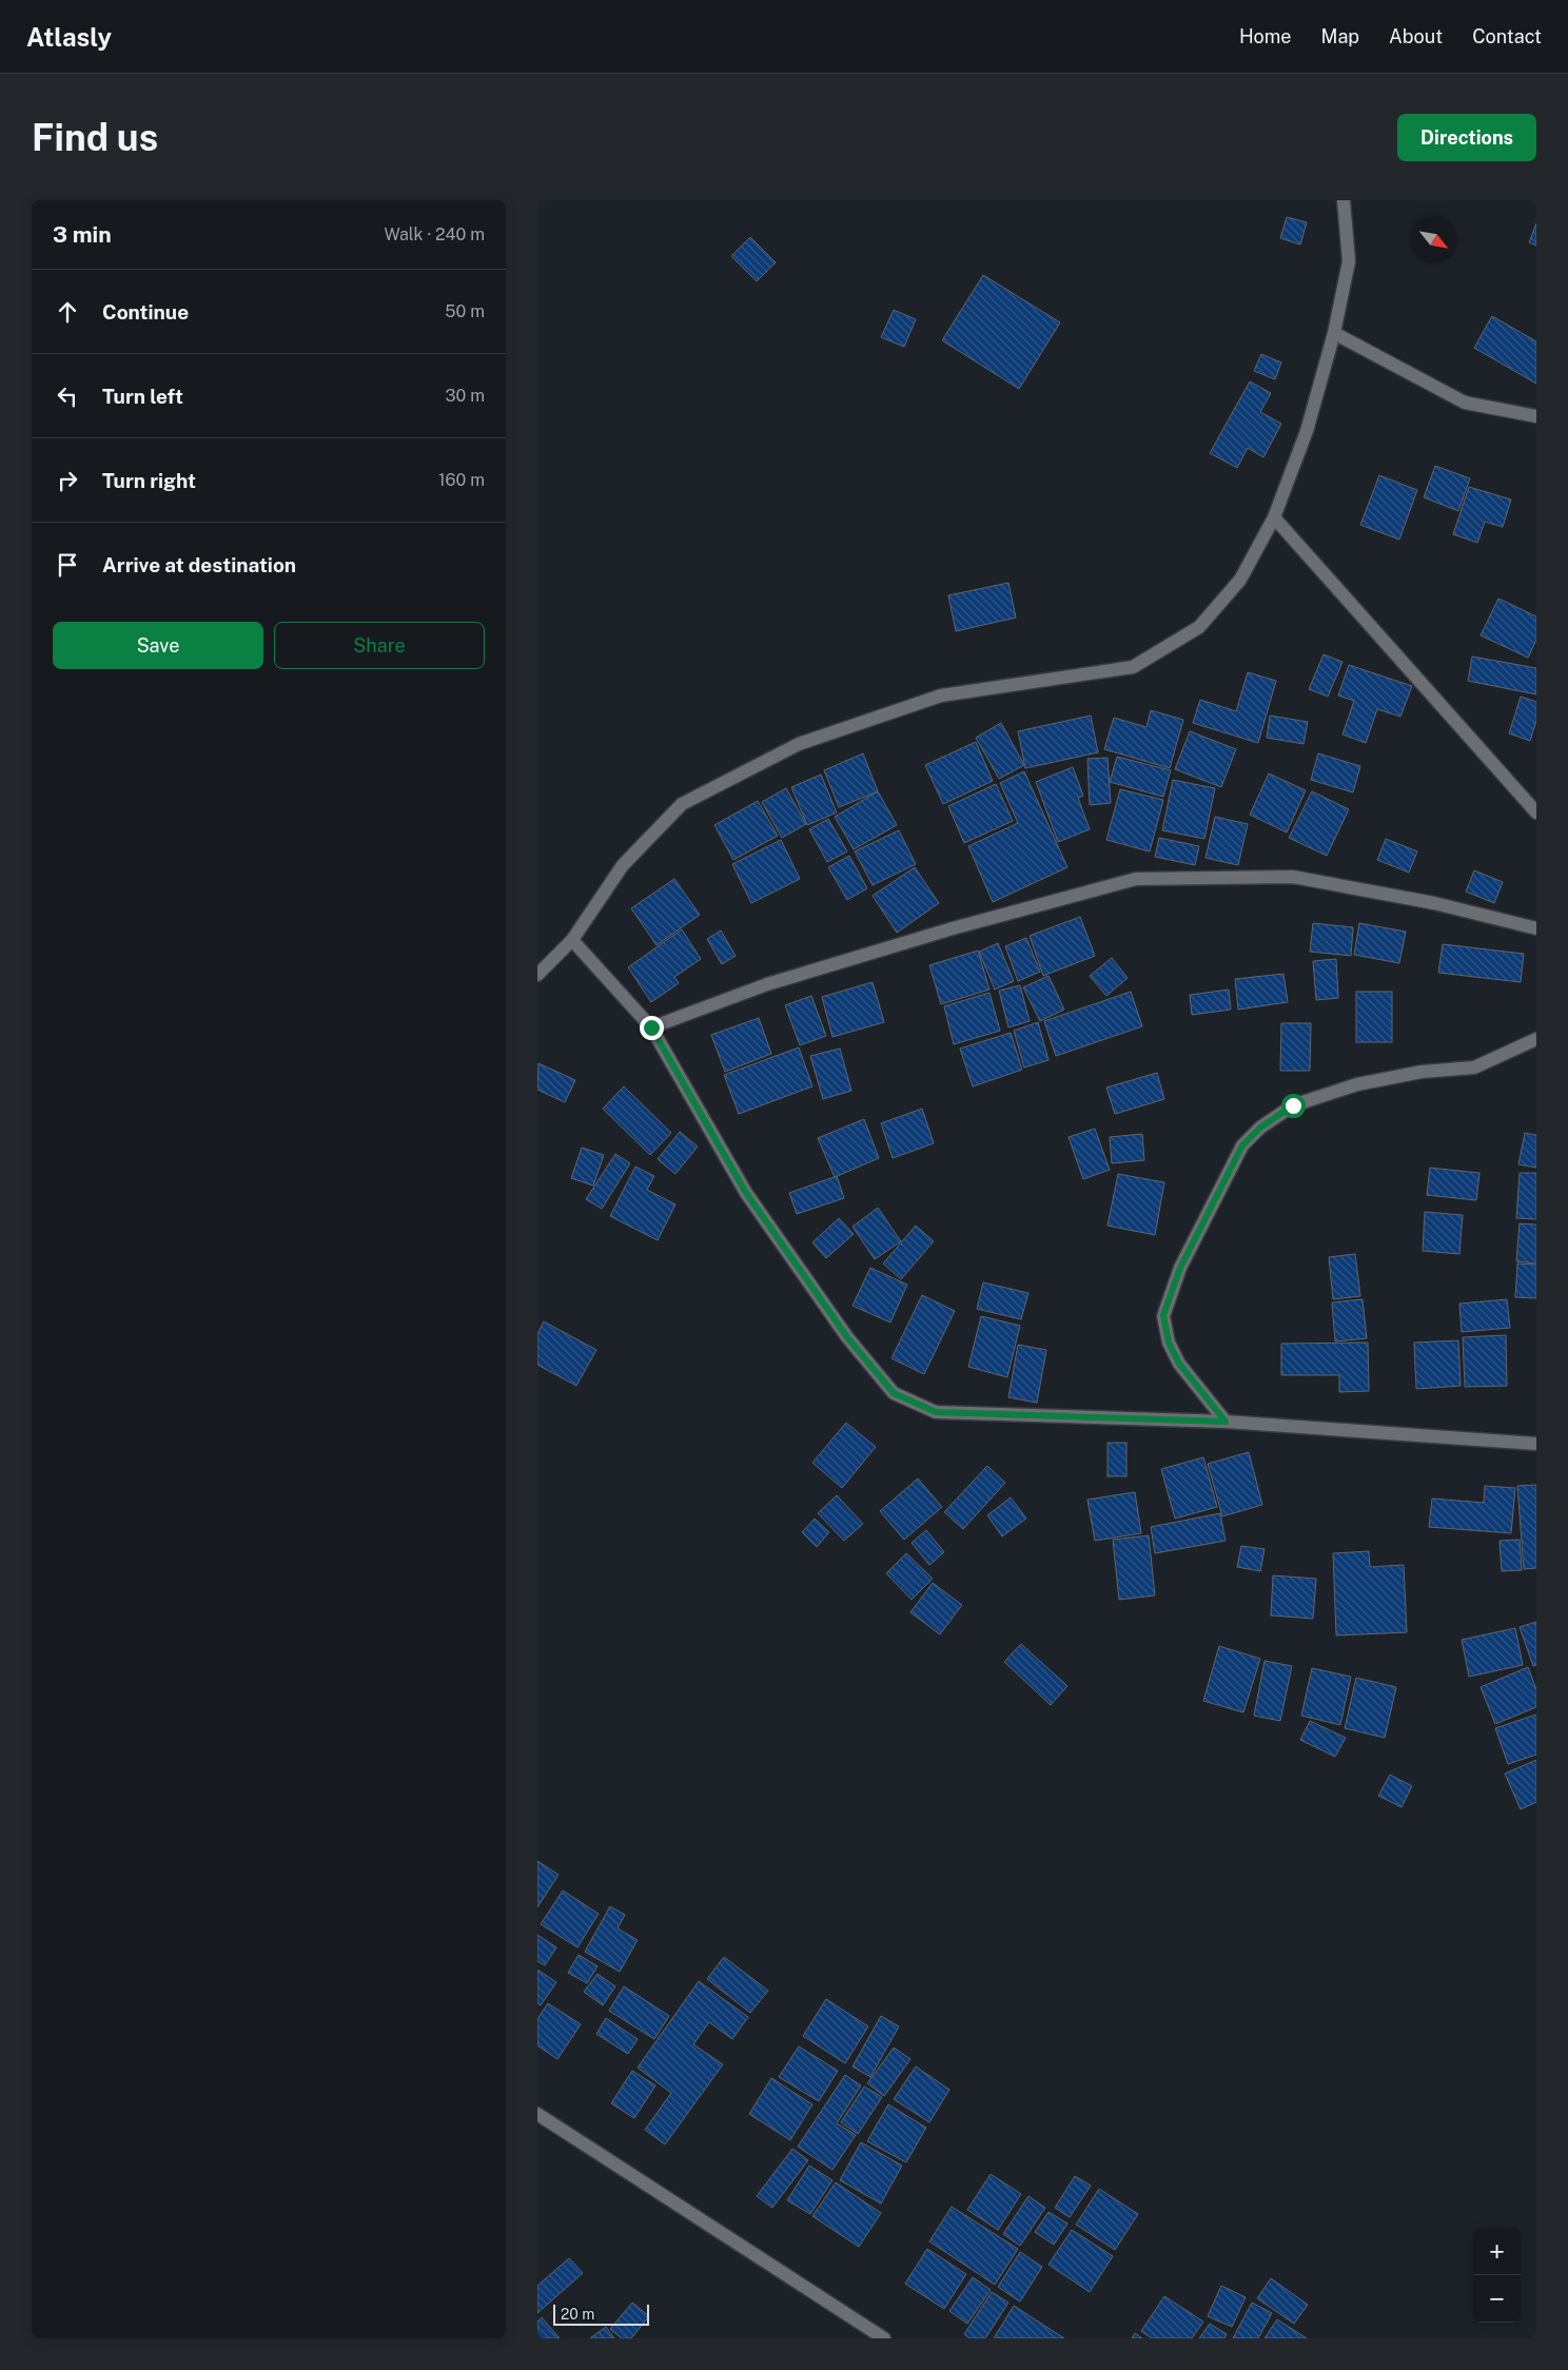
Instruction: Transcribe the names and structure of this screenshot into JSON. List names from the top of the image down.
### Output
{
  "scale_bar": "20 m",
  "north": "bottom right",
  "page": {
    "header": "Atlasly",
    "nav": [
      "Home",
      "Map",
      "About",
      "Contact"
    ],
    "buttons": [
      "Directions",
      ["Save", "Share"]
    ],
    "title": "Find us",
    "heading": ["3 min", "Walk · 240 m"],
    "list": [
      ["Continue", "50 m"],
      ["Turn left", "30 m"],
      ["Turn right", "160 m"],
      "Arrive at destination"
    ],
    "map_buttons": ["+", "−"],
    "scale": "20 m"
  }
}
